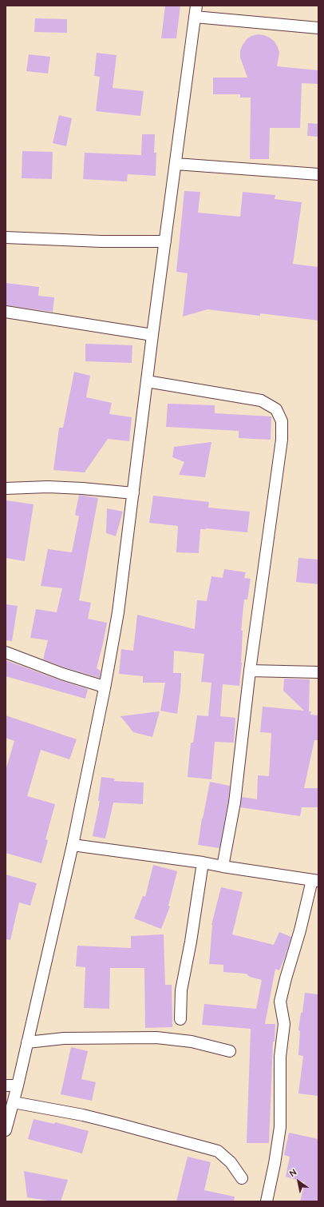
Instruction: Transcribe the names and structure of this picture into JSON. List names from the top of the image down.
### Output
{
  "north": "top left"
}
